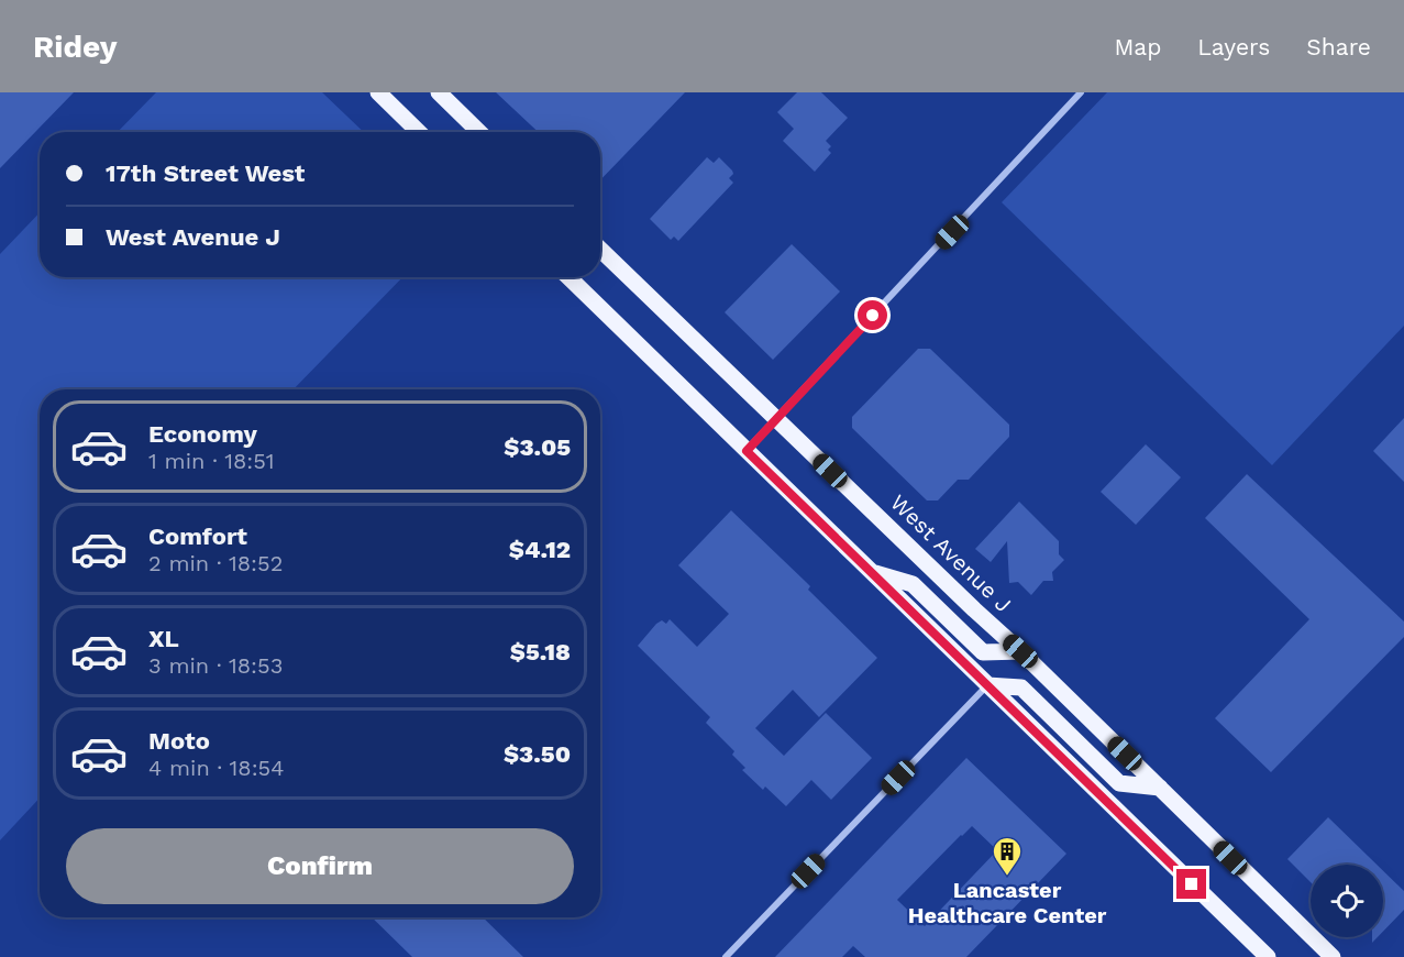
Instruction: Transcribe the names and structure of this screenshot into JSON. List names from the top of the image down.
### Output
{
  "streets": {
    "main road": ["West Avenue J"]
  },
  "places": {
    "building": ["Lancaster Healthcare Center"]
  },
  "page": {
    "header": "Ridey",
    "nav": ["Map", "Layers", "Share"],
    "banner": ["17th Street West", "West Avenue J"],
    "list": [
      {
        "name": "Economy",
        "note": "1 min · 18:51",
        "value": "$3.05"
      },
      {
        "name": "Comfort",
        "note": "2 min · 18:52",
        "value": "$4.12"
      },
      {
        "name": "XL",
        "note": "3 min · 18:53",
        "value": "$5.18"
      },
      {
        "name": "Moto",
        "note": "4 min · 18:54",
        "value": "$3.50"
      }
    ],
    "buttons": "Confirm"
  }
}
